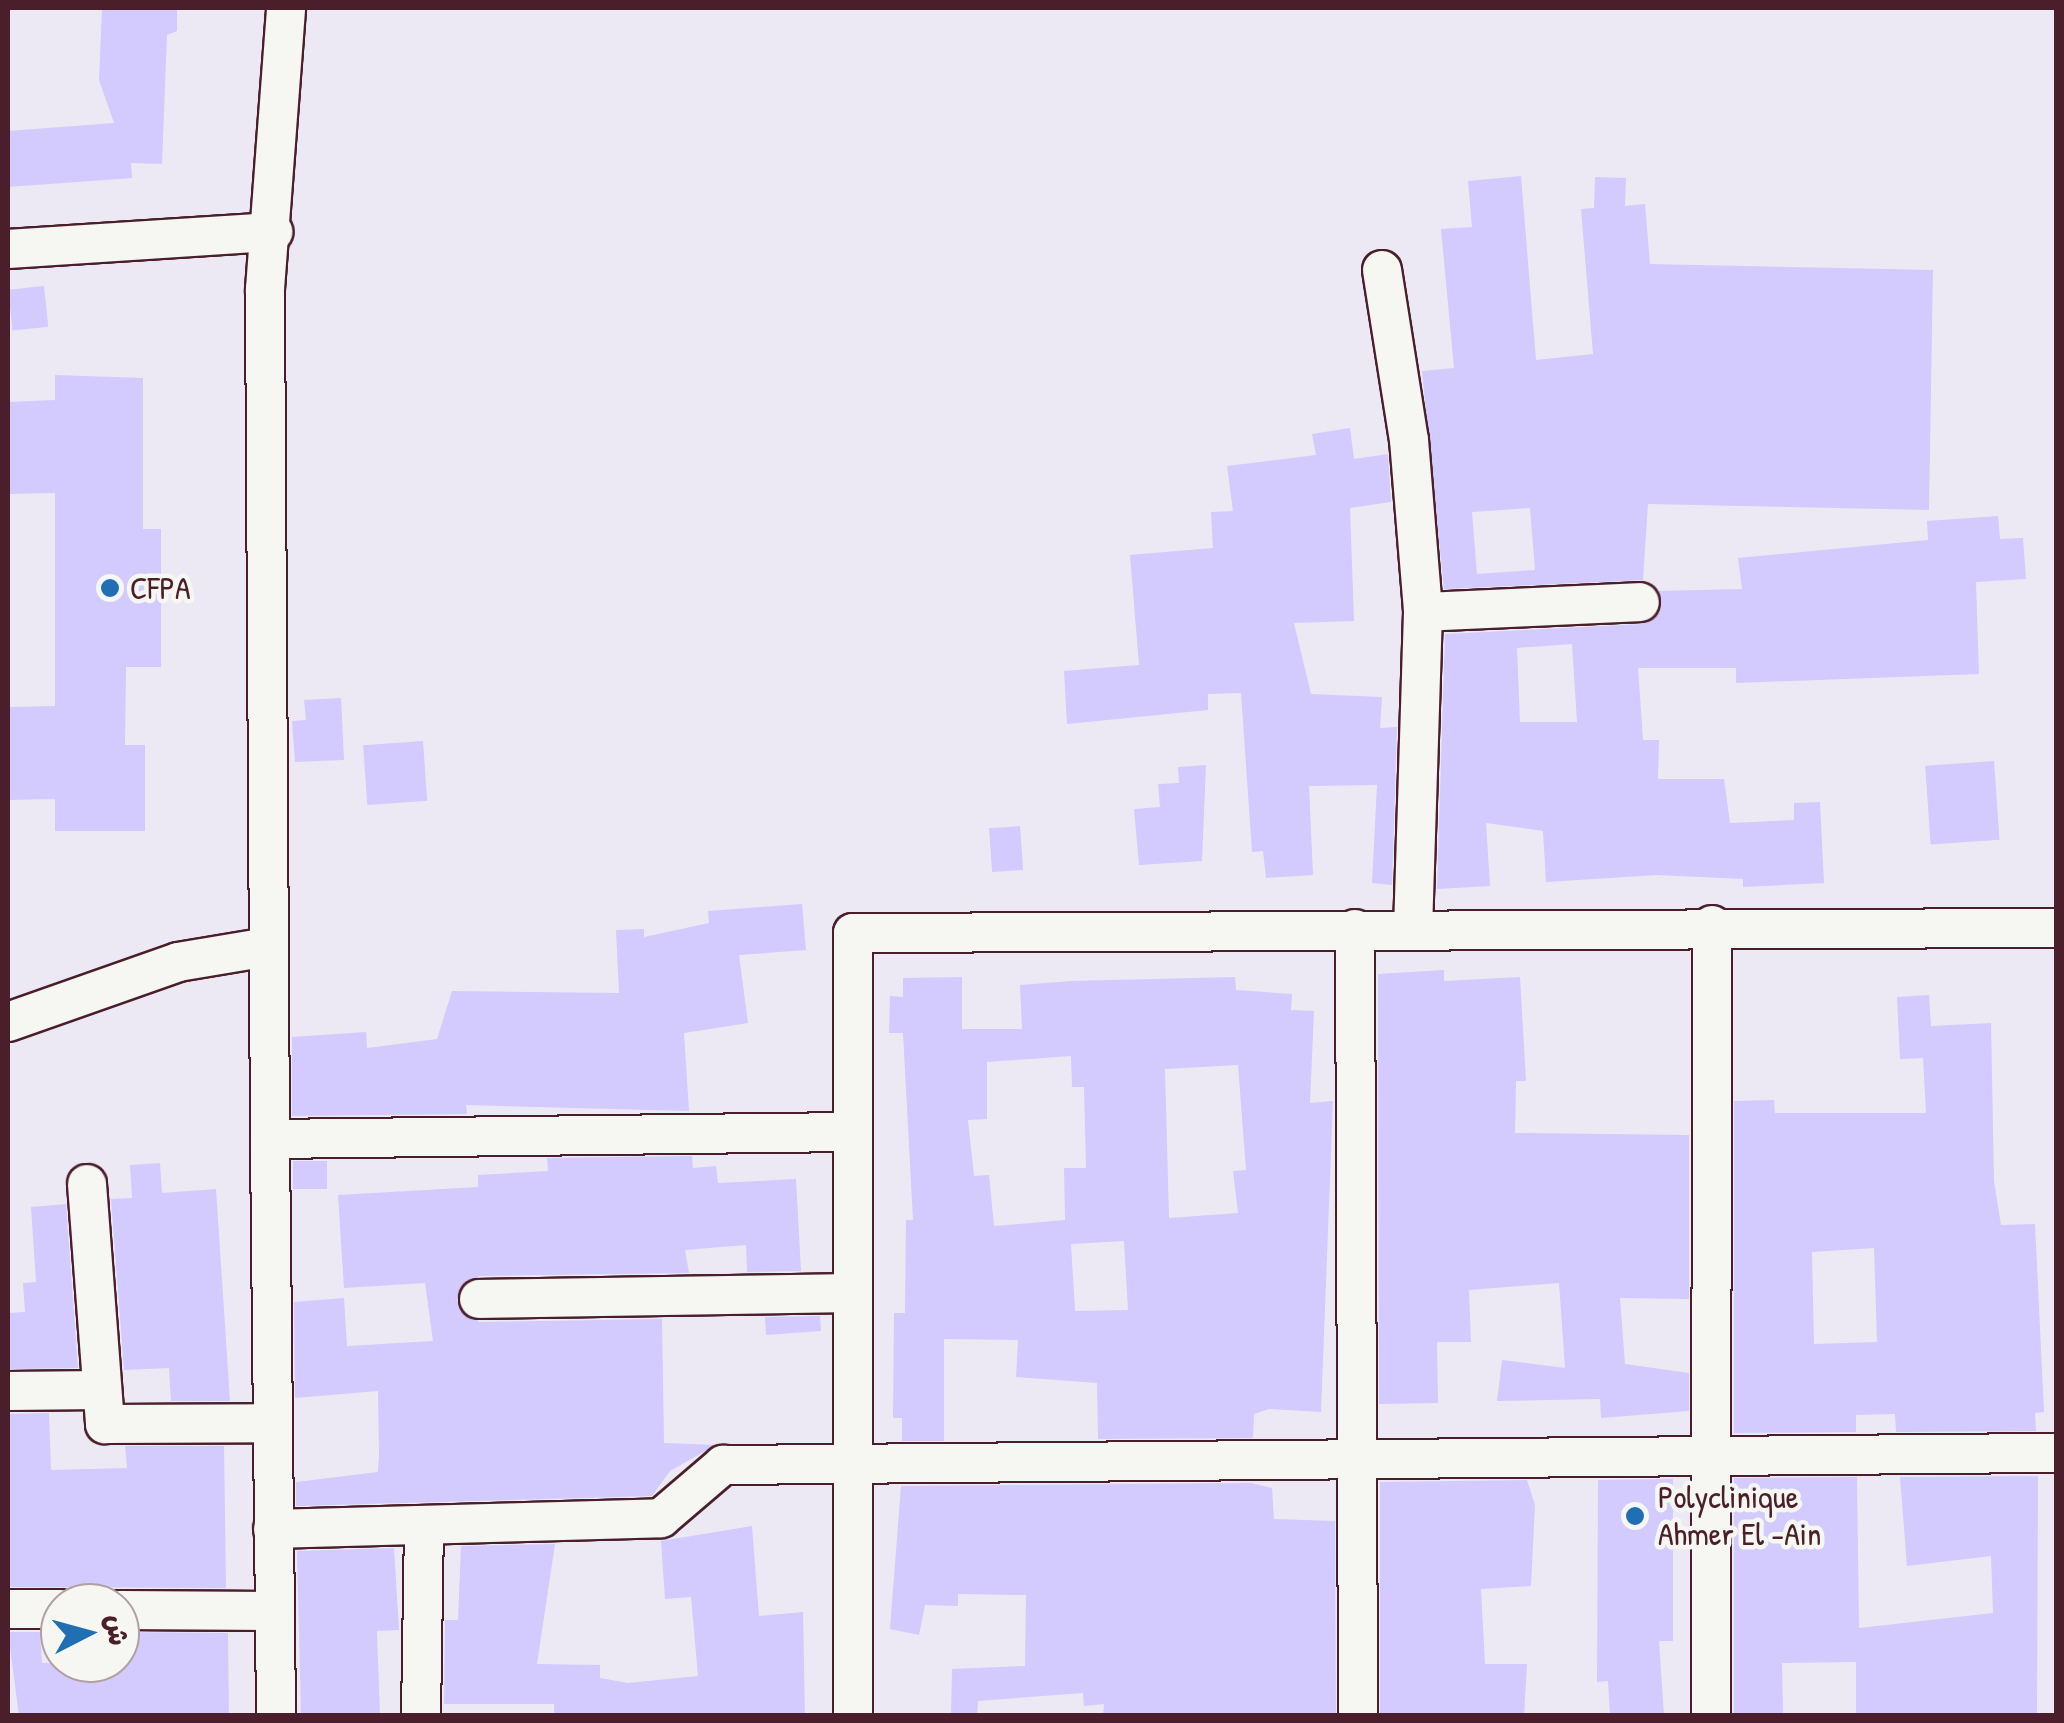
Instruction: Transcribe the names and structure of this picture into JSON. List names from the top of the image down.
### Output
{
  "places": ["CFPA", "Polyclinique Ahmer El -Ain"],
  "north": "right"
}
